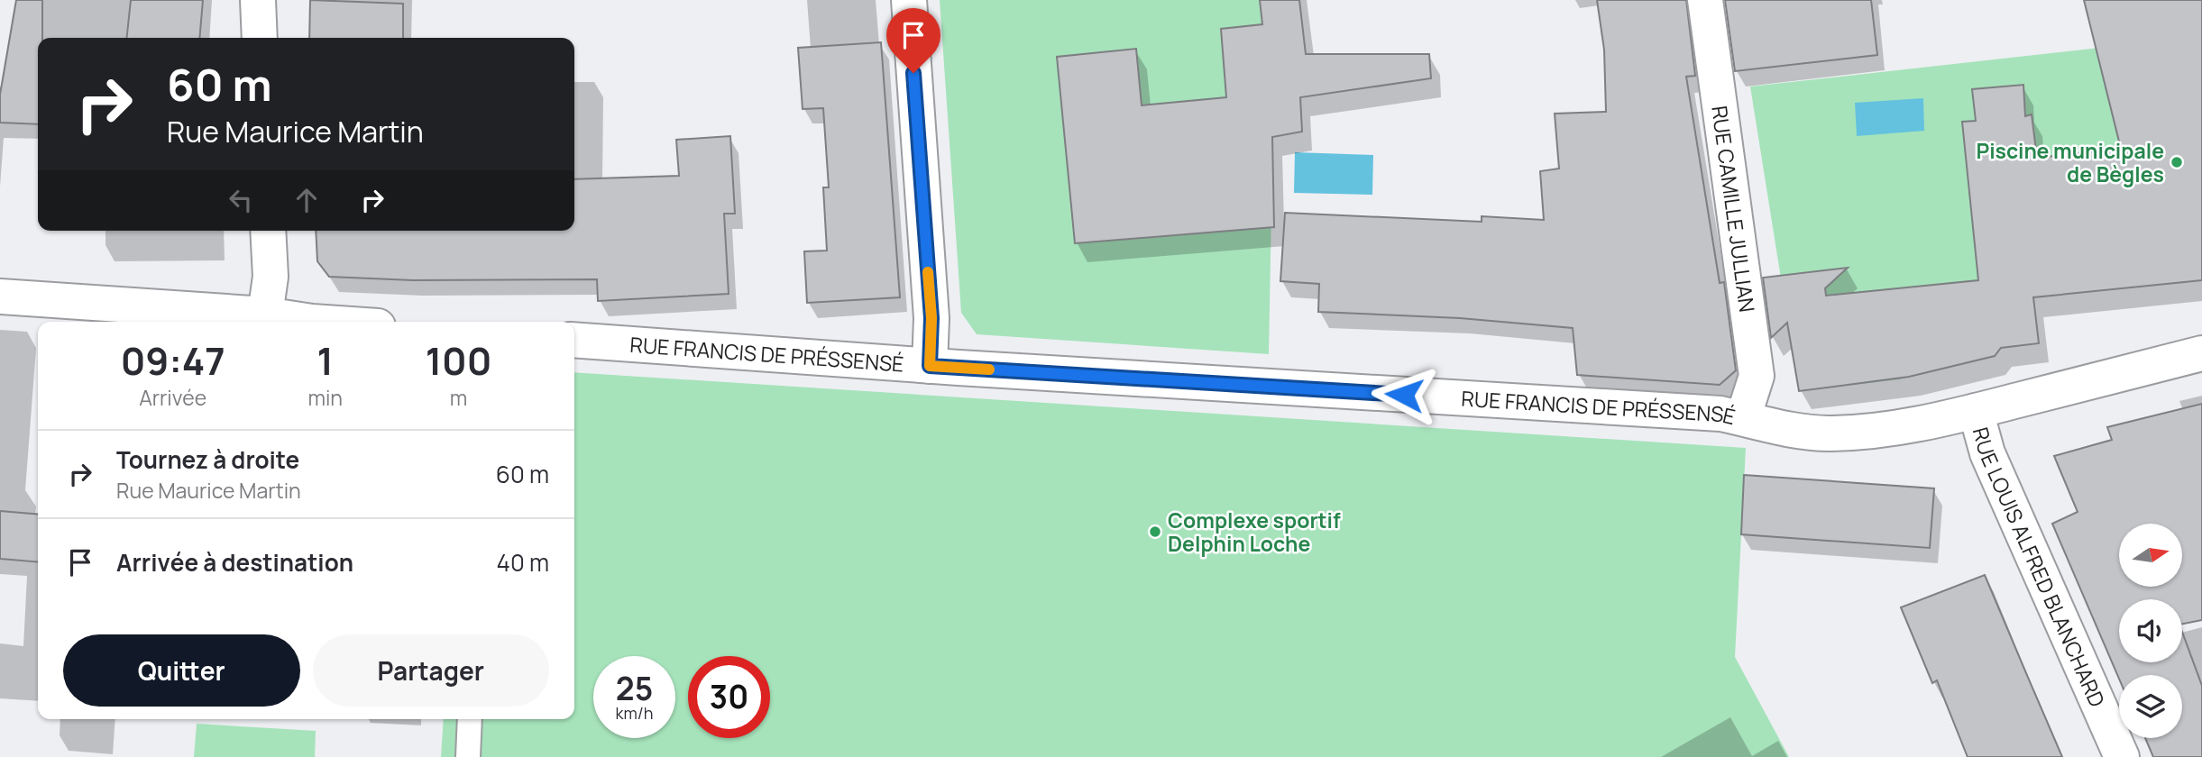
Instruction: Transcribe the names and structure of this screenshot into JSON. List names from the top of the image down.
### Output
{
  "streets": {
    "street": ["RUE CAMILLE JULLIAN", "RUE FRANCIS DE PRÉSSENSÉ", "RUE LOUIS ALFRED BLANCHARD"]
  },
  "crossings": [
    ["RUE CAMILLE JULLIAN", "RUE FRANCIS DE PRÉSSENSÉ"],
    ["RUE FRANCIS DE PRÉSSENSÉ", "RUE LOUIS ALFRED BLANCHARD"]
  ],
  "places": ["Piscine municipale de Bègles", "Complexe sportif Delphin Loche"],
  "north": "right",
  "page": {
    "turn": ["60 m", "Rue Maurice Martin"],
    "eta": [
      "09:47",
      "Arrivée",
      "1",
      "min",
      "100",
      "m"
    ],
    "list": [
      {
        "name": "Tournez à droite",
        "note": "Rue Maurice Martin",
        "value": "60 m"
      },
      {
        "name": "Arrivée à destination",
        "value": "40 m"
      }
    ],
    "buttons": ["Quitter", "Partager"],
    "speed": "25 km/h",
    "limit": "30"
  }
}
